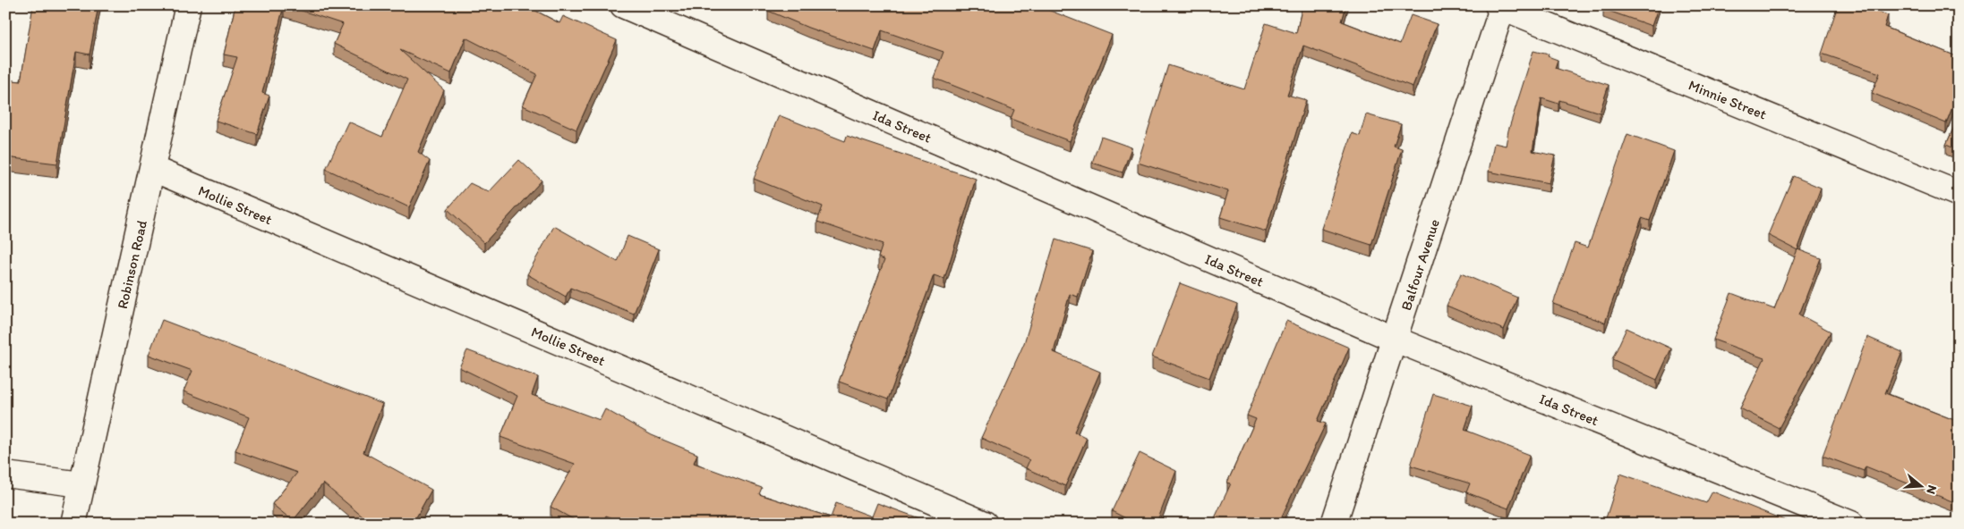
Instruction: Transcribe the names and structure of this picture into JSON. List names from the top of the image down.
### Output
{
  "streets": {
    "street": [
      "Minnie Street",
      "Ida Street",
      "Mollie Street",
      "Robinson Road",
      "Balfour Avenue"
    ]
  },
  "crossings": [
    ["Minnie Street", "Balfour Avenue"],
    ["Ida Street", "Balfour Avenue"],
    ["Mollie Street", "Robinson Road"]
  ],
  "north": "right"
}
